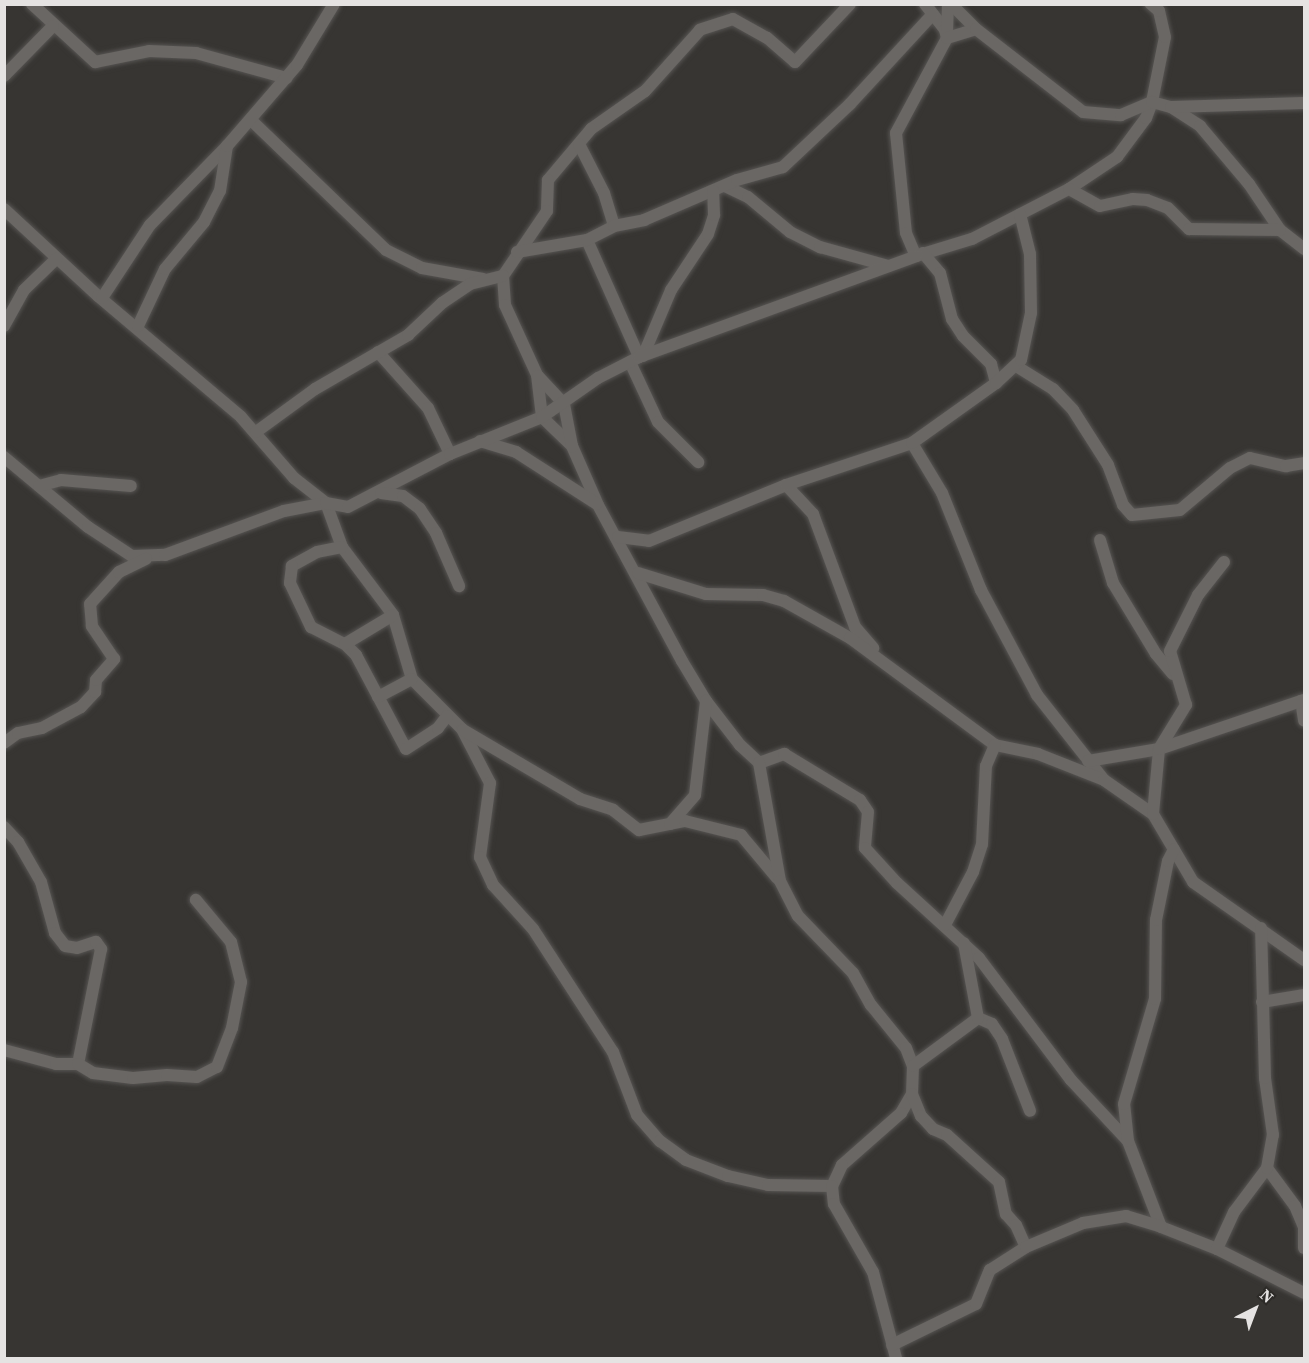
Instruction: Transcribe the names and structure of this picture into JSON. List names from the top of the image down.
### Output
{
  "north": "top right"
}
